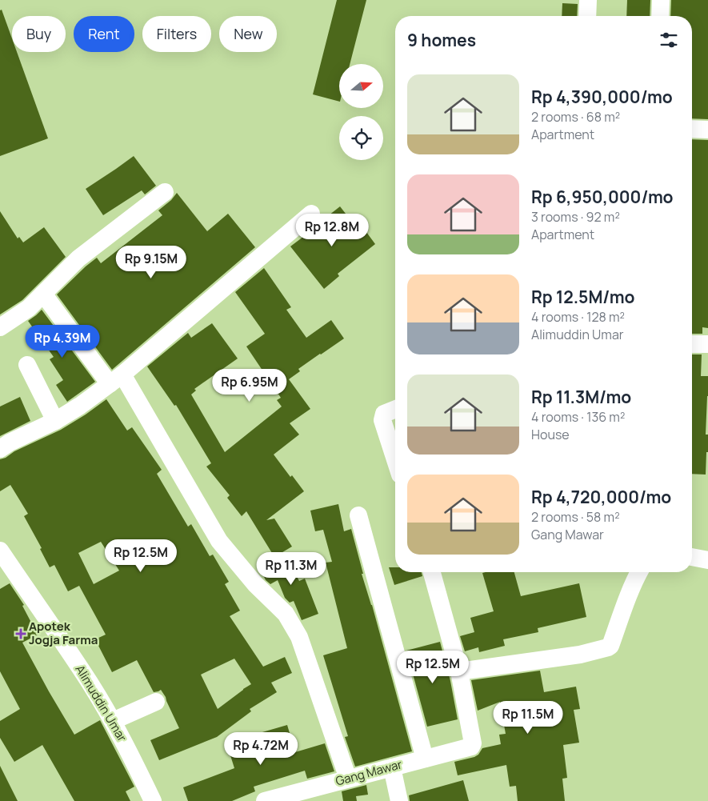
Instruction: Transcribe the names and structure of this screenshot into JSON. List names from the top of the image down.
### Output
{
  "streets": {
    "street": ["Alimuddin Umar", "Gang Mawar"]
  },
  "places": {
    "health": ["Apotek Jogja Farma"]
  },
  "north": "right",
  "page": {
    "chip": [
      "Buy",
      "Rent",
      "Filters",
      "New"
    ],
    "heading": "9 homes",
    "list": [
      {
        "name": "Rp 4,390,000/mo",
        "note": "2 rooms · 68 m² · Apartment"
      },
      {
        "name": "Rp 6,950,000/mo",
        "note": "3 rooms · 92 m² · Apartment"
      },
      {
        "name": "Rp 12.5M/mo",
        "note": "4 rooms · 128 m² · Alimuddin Umar"
      },
      {
        "name": "Rp 11.3M/mo",
        "note": "4 rooms · 136 m² · House"
      },
      {
        "name": "Rp 4,720,000/mo",
        "note": "2 rooms · 58 m² · Gang Mawar"
      }
    ],
    "price": [
      "Rp 12.8M",
      "Rp 9.15M",
      "Rp 4.39M",
      "Rp 6.95M",
      "Rp 12.5M",
      "Rp 11.3M",
      "Rp 12.5M",
      "Rp 11.5M",
      "Rp 4.72M"
    ]
  }
}
